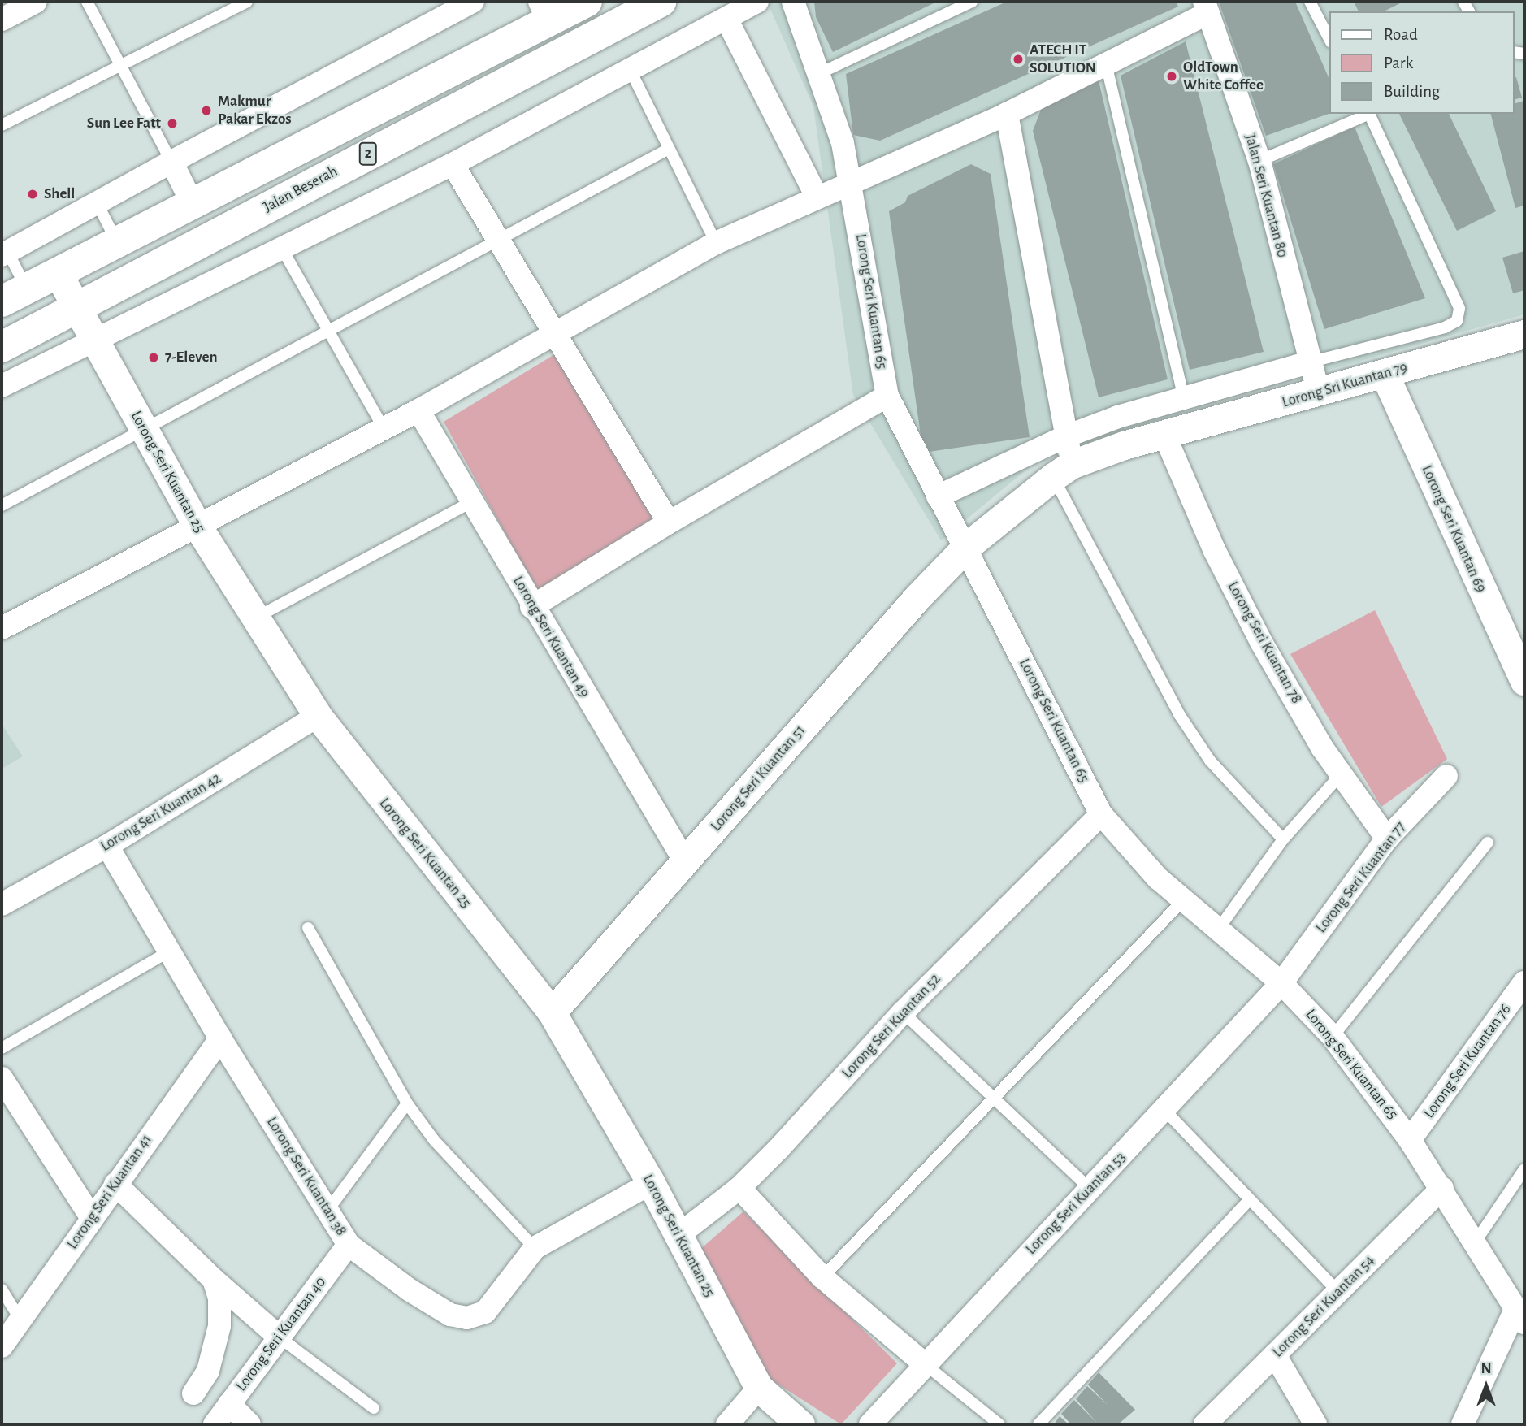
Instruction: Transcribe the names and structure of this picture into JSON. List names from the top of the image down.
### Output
{
  "streets": {
    "highway": ["2", "Jalan Beserah"],
    "street": [
      "Jalan Seri Kuantan 80",
      "Lorong Seri Kuantan 65",
      "Lorong Sri Kuantan 79",
      "Lorong Seri Kuantan 25",
      "Lorong Seri Kuantan 69",
      "Lorong Seri Kuantan 49",
      "Lorong Seri Kuantan 78",
      "Lorong Seri Kuantan 51",
      "Lorong Seri Kuantan 42",
      "Lorong Seri Kuantan 77",
      "Lorong Seri Kuantan 52",
      "Lorong Seri Kuantan 76",
      "Lorong Seri Kuantan 38",
      "Lorong Seri Kuantan 41",
      "Lorong Seri Kuantan 53",
      "Lorong Seri Kuantan 54",
      "Lorong Seri Kuantan 40"
    ]
  },
  "crossings": [
    ["2", "Lorong Seri Kuantan 25"],
    ["Jalan Beserah", "Lorong Seri Kuantan 25"],
    ["Jalan Seri Kuantan 80", "Lorong Sri Kuantan 79"],
    ["Lorong Seri Kuantan 65", "Lorong Seri Kuantan 51"],
    ["Lorong Seri Kuantan 65", "Lorong Seri Kuantan 77"],
    ["Lorong Seri Kuantan 65", "Lorong Seri Kuantan 52"],
    ["Lorong Seri Kuantan 65", "Lorong Seri Kuantan 76"],
    ["Lorong Seri Kuantan 65", "Lorong Seri Kuantan 53"],
    ["Lorong Seri Kuantan 65", "Lorong Seri Kuantan 54"],
    ["Lorong Sri Kuantan 79", "Lorong Seri Kuantan 69"],
    ["Lorong Sri Kuantan 79", "Lorong Seri Kuantan 78"],
    ["Lorong Sri Kuantan 79", "Lorong Seri Kuantan 51"],
    ["Lorong Seri Kuantan 25", "Lorong Seri Kuantan 51"],
    ["Lorong Seri Kuantan 25", "Lorong Seri Kuantan 42"],
    ["Lorong Seri Kuantan 25", "Lorong Seri Kuantan 52"],
    ["Lorong Seri Kuantan 25", "Lorong Seri Kuantan 38"],
    ["Lorong Seri Kuantan 49", "Lorong Seri Kuantan 51"],
    ["Lorong Seri Kuantan 78", "Lorong Seri Kuantan 77"],
    ["Lorong Seri Kuantan 42", "Lorong Seri Kuantan 38"],
    ["Lorong Seri Kuantan 77", "Lorong Seri Kuantan 53"],
    ["Lorong Seri Kuantan 38", "Lorong Seri Kuantan 41"],
    ["Lorong Seri Kuantan 38", "Lorong Seri Kuantan 40"]
  ],
  "places": [
    "ATECH IT SOLUTION",
    "OldTown White Coffee",
    "Makmur Pakar Ekzos",
    "Sun Lee Fatt",
    "Shell",
    "7-Eleven"
  ],
  "legend": ["Road", "Park", "Building"],
  "north": "top"
}
